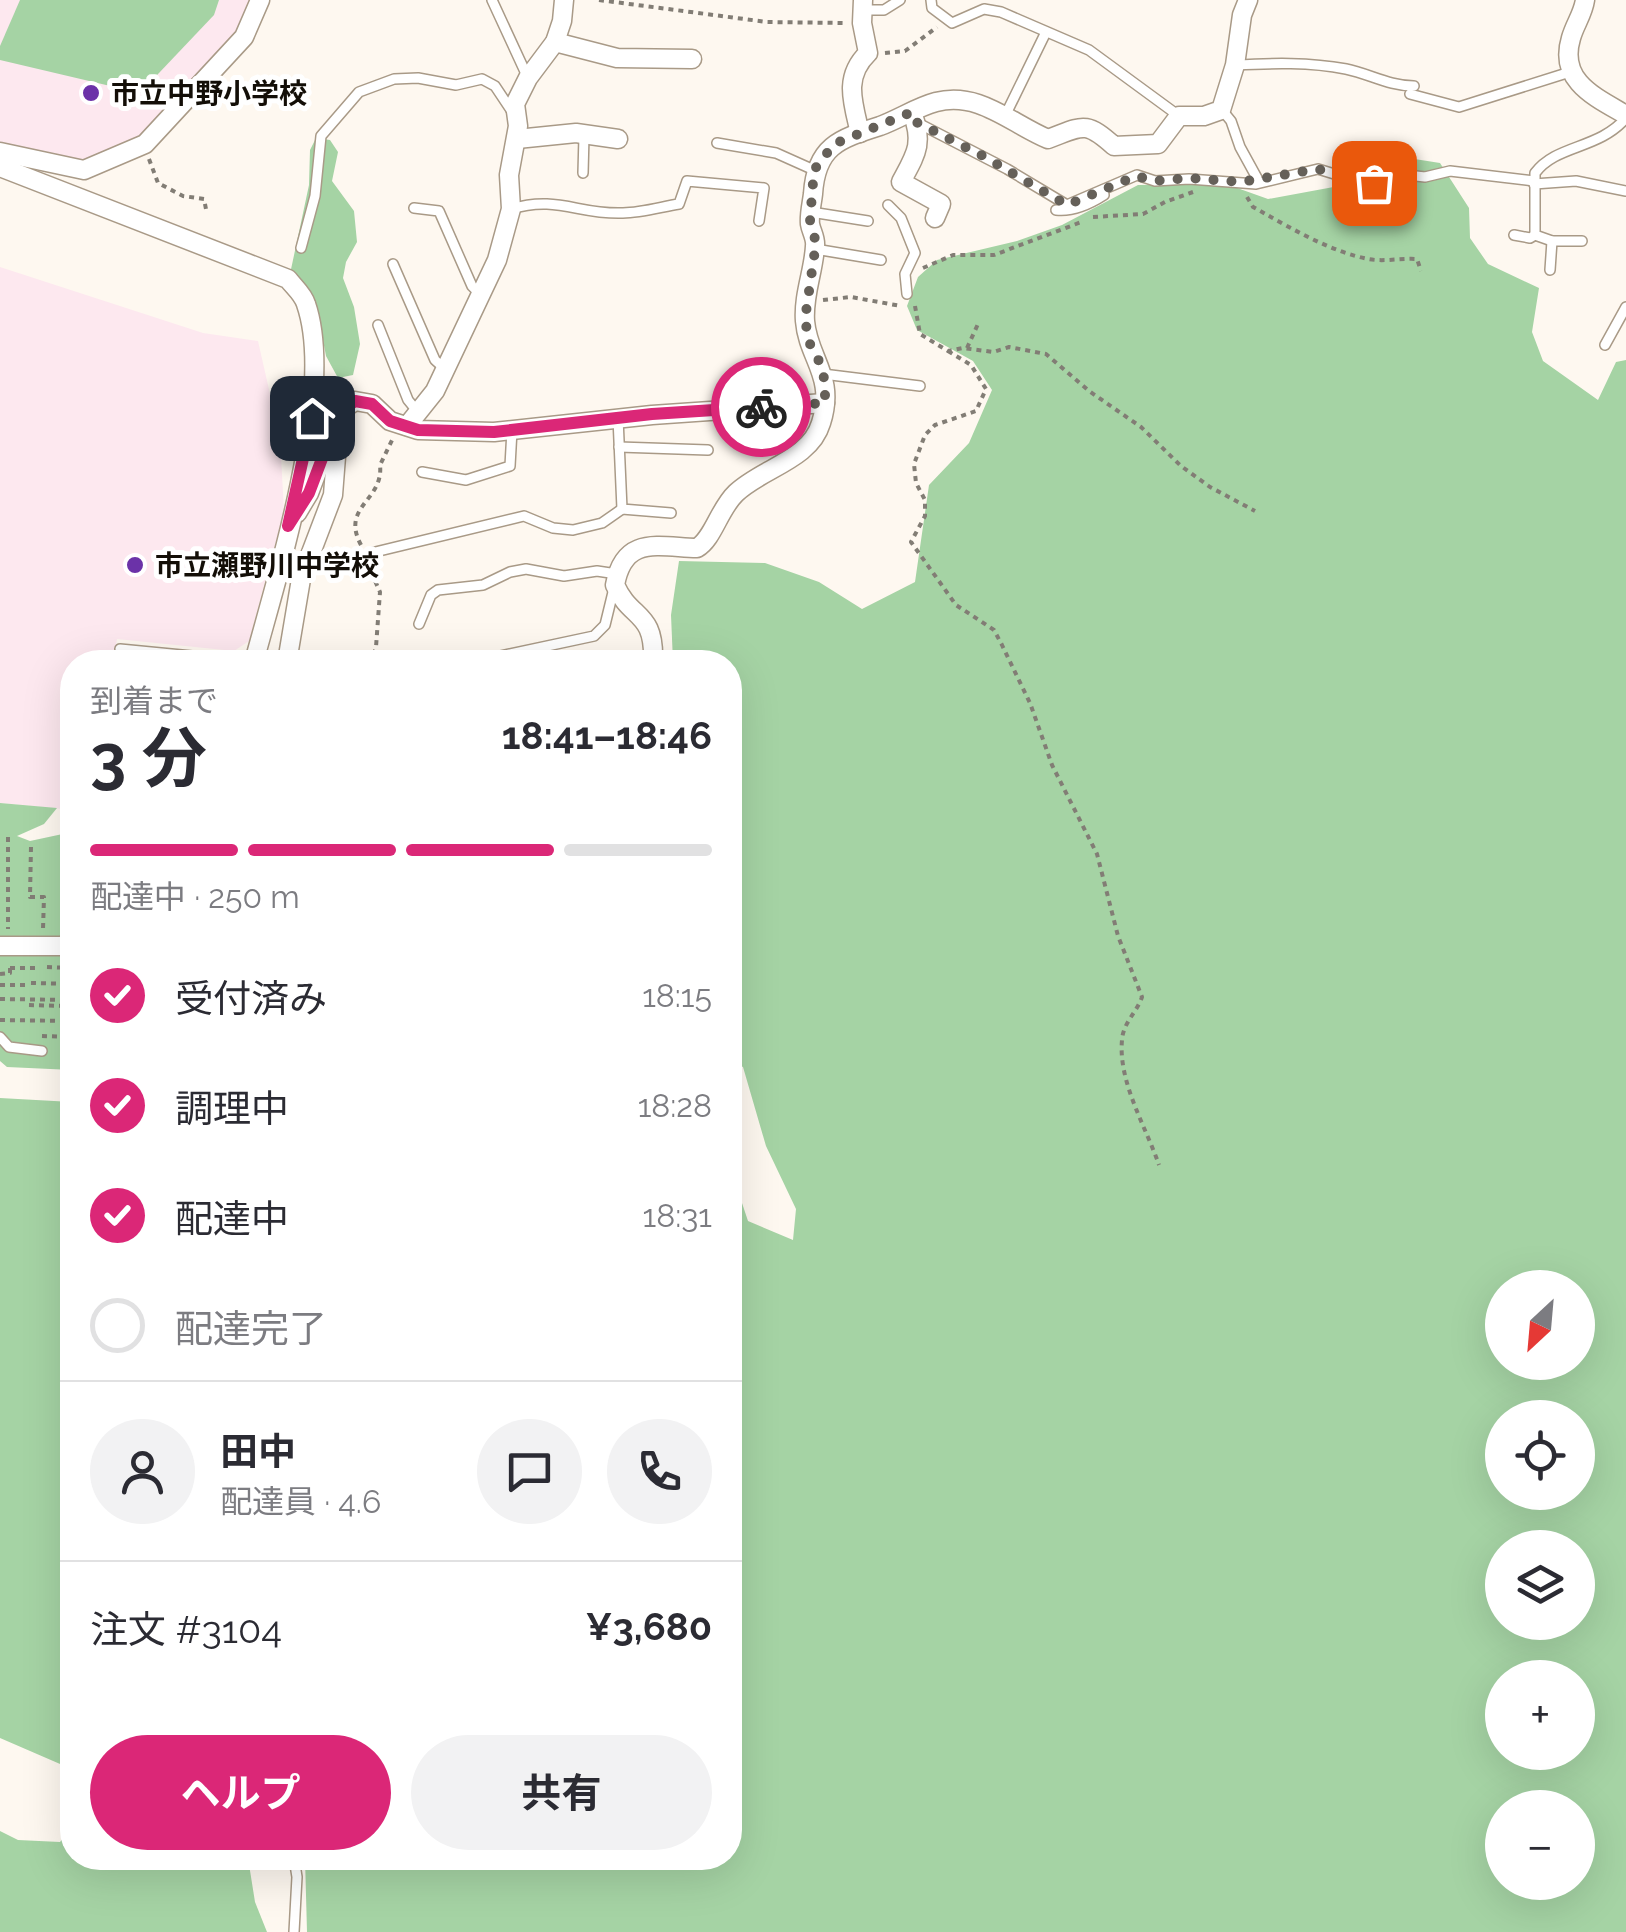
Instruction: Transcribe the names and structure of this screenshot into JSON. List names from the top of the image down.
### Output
{
  "places": ["市立中野小学校", "市立瀬野川中学校"],
  "north": "bottom left",
  "page": {
    "heading": ["3 分", "到着まで", "18:41–18:46"],
    "panel": [
      "田中",
      "配達員 · 4.6",
      "注文 #3104",
      "¥3,680"
    ],
    "bar": "配達中 · 250 m",
    "list": [
      ["受付済み", "18:15"],
      ["調理中", "18:28"],
      ["配達中", "18:31"],
      "配達完了"
    ],
    "map_buttons": ["+", "−"],
    "buttons": ["ヘルプ", "共有"]
  }
}
